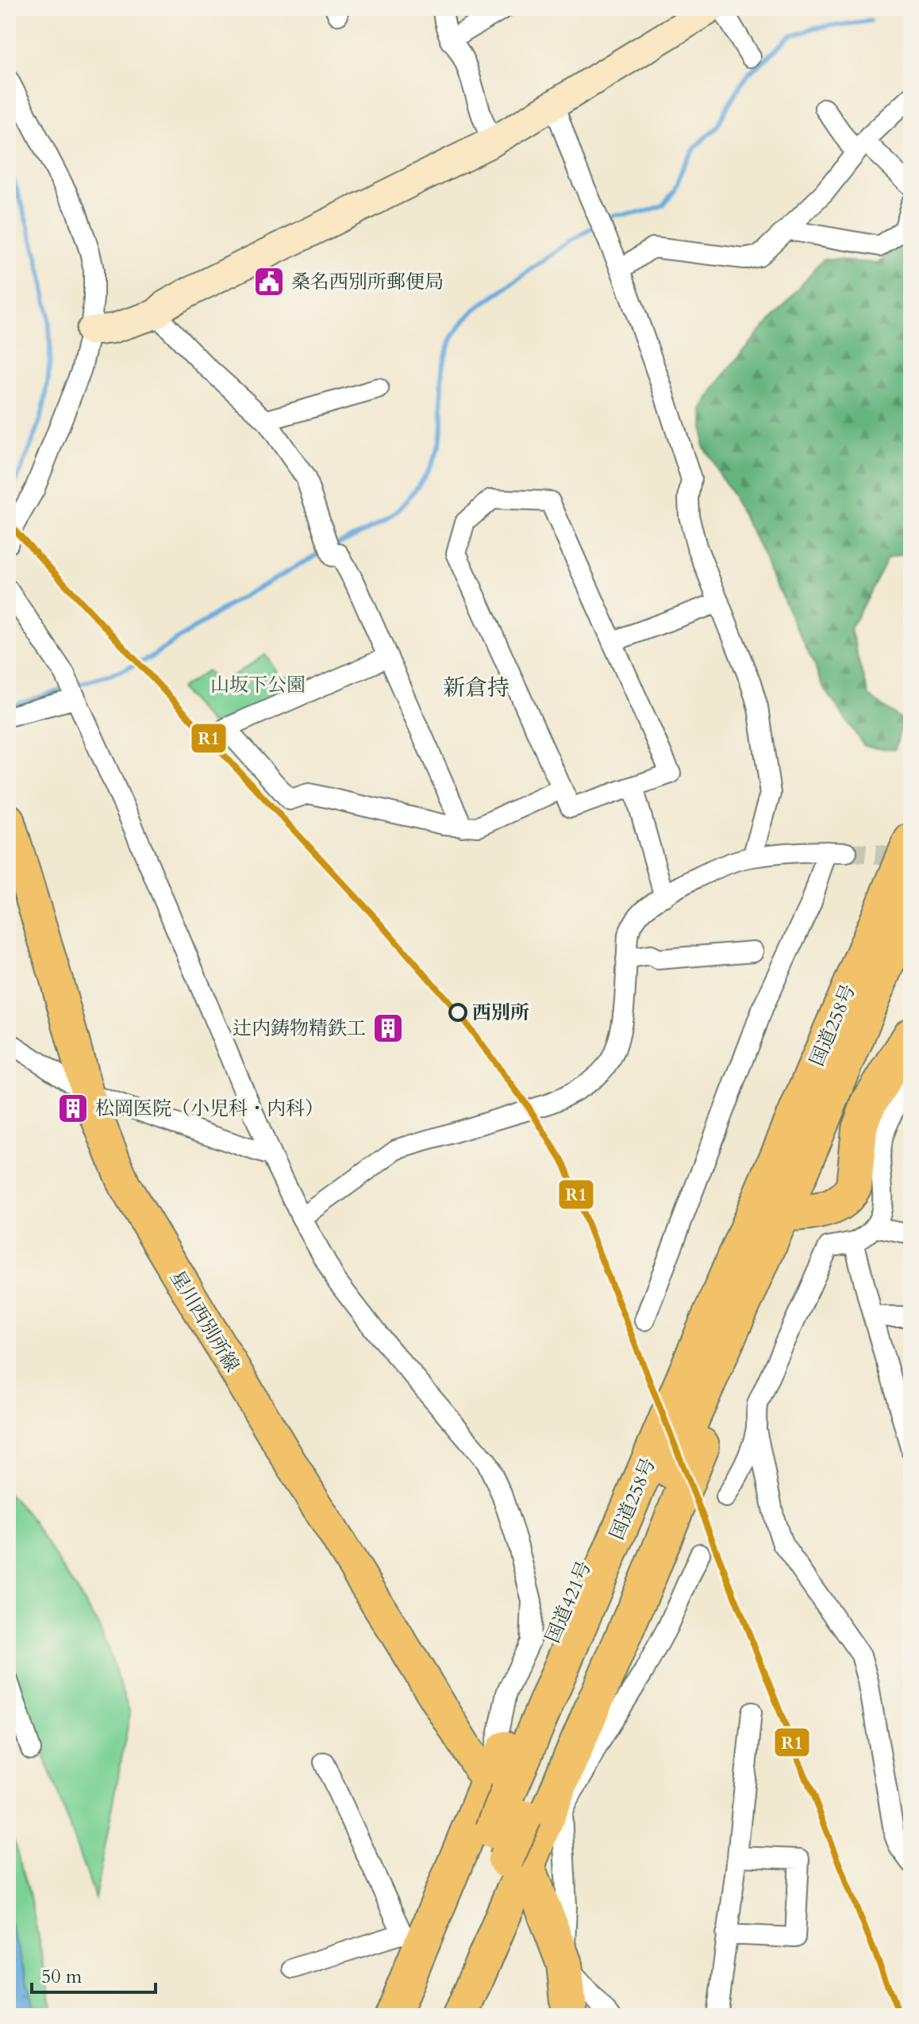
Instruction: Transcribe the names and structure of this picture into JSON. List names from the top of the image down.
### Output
{
  "streets": {
    "highway": ["国道258号"],
    "main road": ["星川西別所線"]
  },
  "crossings": [
    ["国道258号", "星川西別所線"]
  ],
  "districts": ["新倉持"],
  "parks": ["山坂下公園"],
  "places": {
    "public building": ["桑名西別所郵便局"],
    "other": ["西別所"],
    "building": ["辻内鋳物精鉄工", "松岡医院（小児科・内科）"]
  },
  "lines": ["transit line R1"],
  "scale_bar": "50 m"
}
